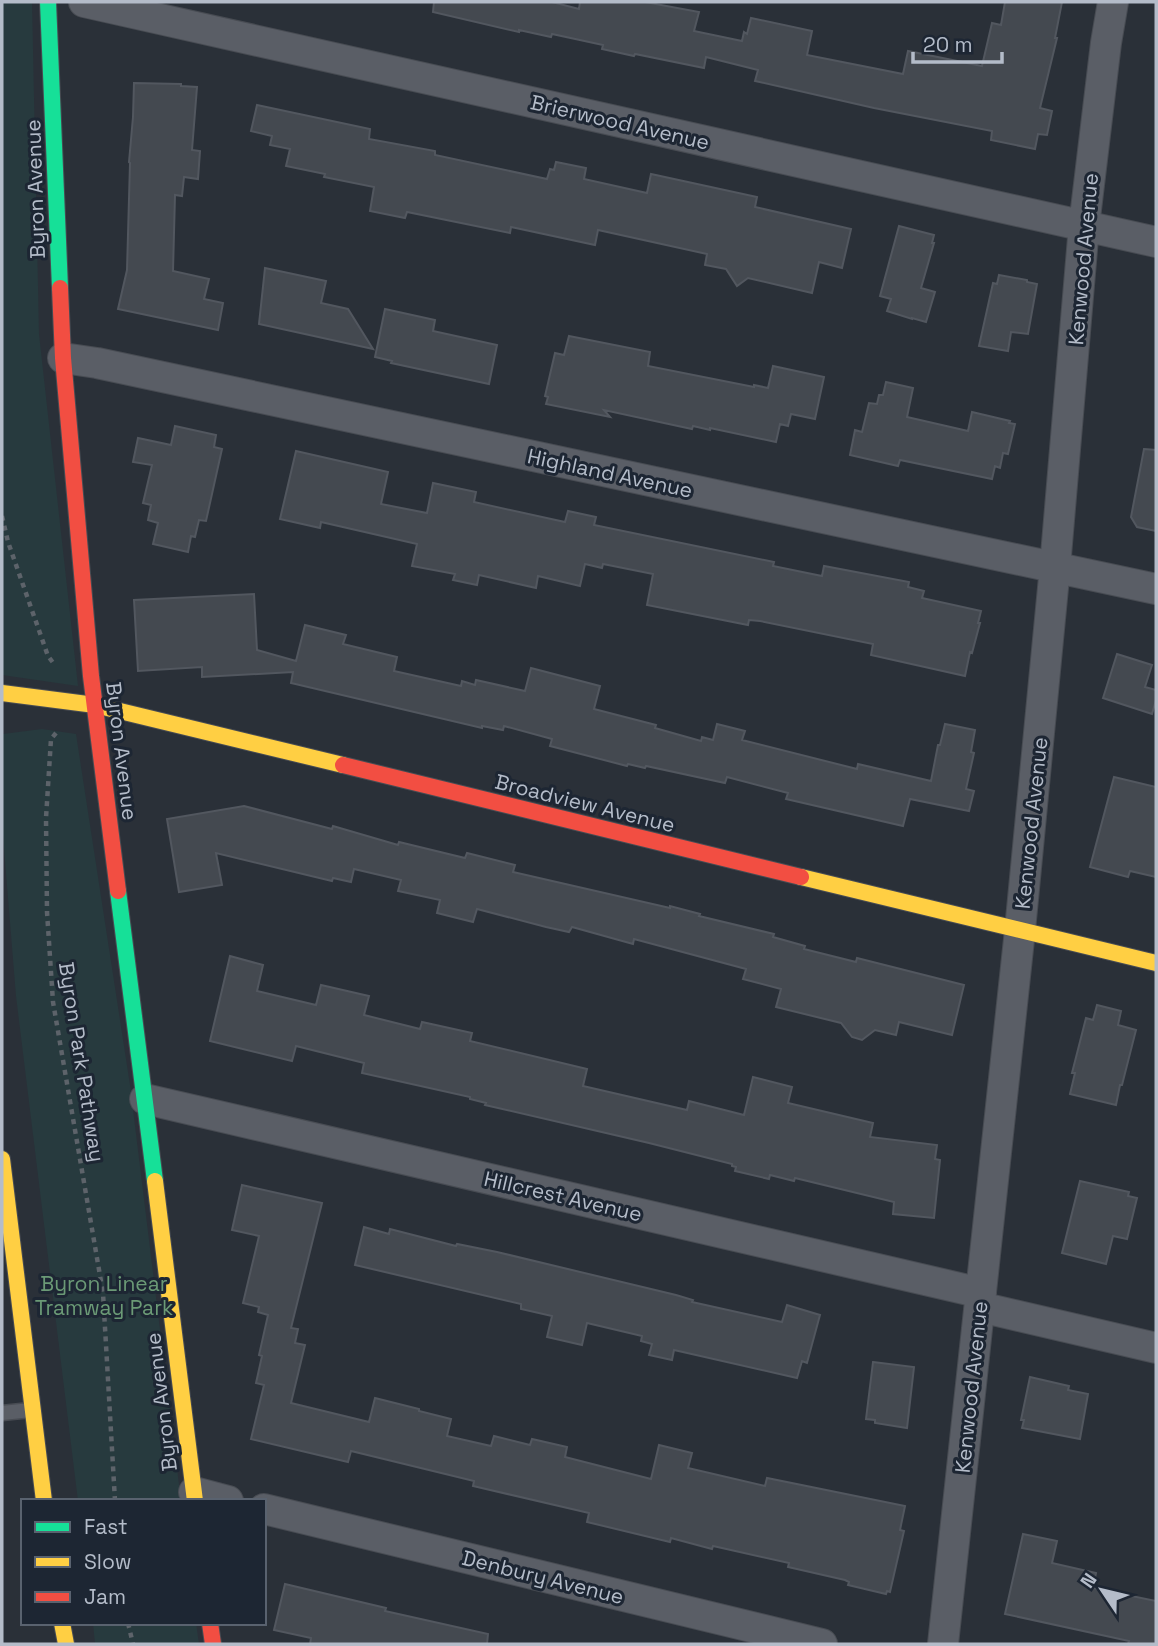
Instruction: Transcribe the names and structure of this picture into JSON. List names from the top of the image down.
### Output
{
  "streets": {
    "street": [
      "Brierwood Avenue",
      "Byron Avenue",
      "Kenwood Avenue",
      "Highland Avenue",
      "Broadview Avenue",
      "Hillcrest Avenue",
      "Denbury Avenue"
    ],
    "path": ["Byron Park Pathway"]
  },
  "crossings": [
    ["Brierwood Avenue", "Kenwood Avenue"],
    ["Byron Avenue", "Highland Avenue"],
    ["Byron Avenue", "Broadview Avenue"],
    ["Byron Avenue", "Hillcrest Avenue"],
    ["Kenwood Avenue", "Highland Avenue"],
    ["Kenwood Avenue", "Broadview Avenue"],
    ["Kenwood Avenue", "Hillcrest Avenue"],
    ["Broadview Avenue", "Byron Park Pathway"]
  ],
  "parks": ["Byron Linear Tramway Park"],
  "legend": ["Fast", "Slow", "Jam"],
  "scale_bar": "20 m",
  "north": "top left"
}
